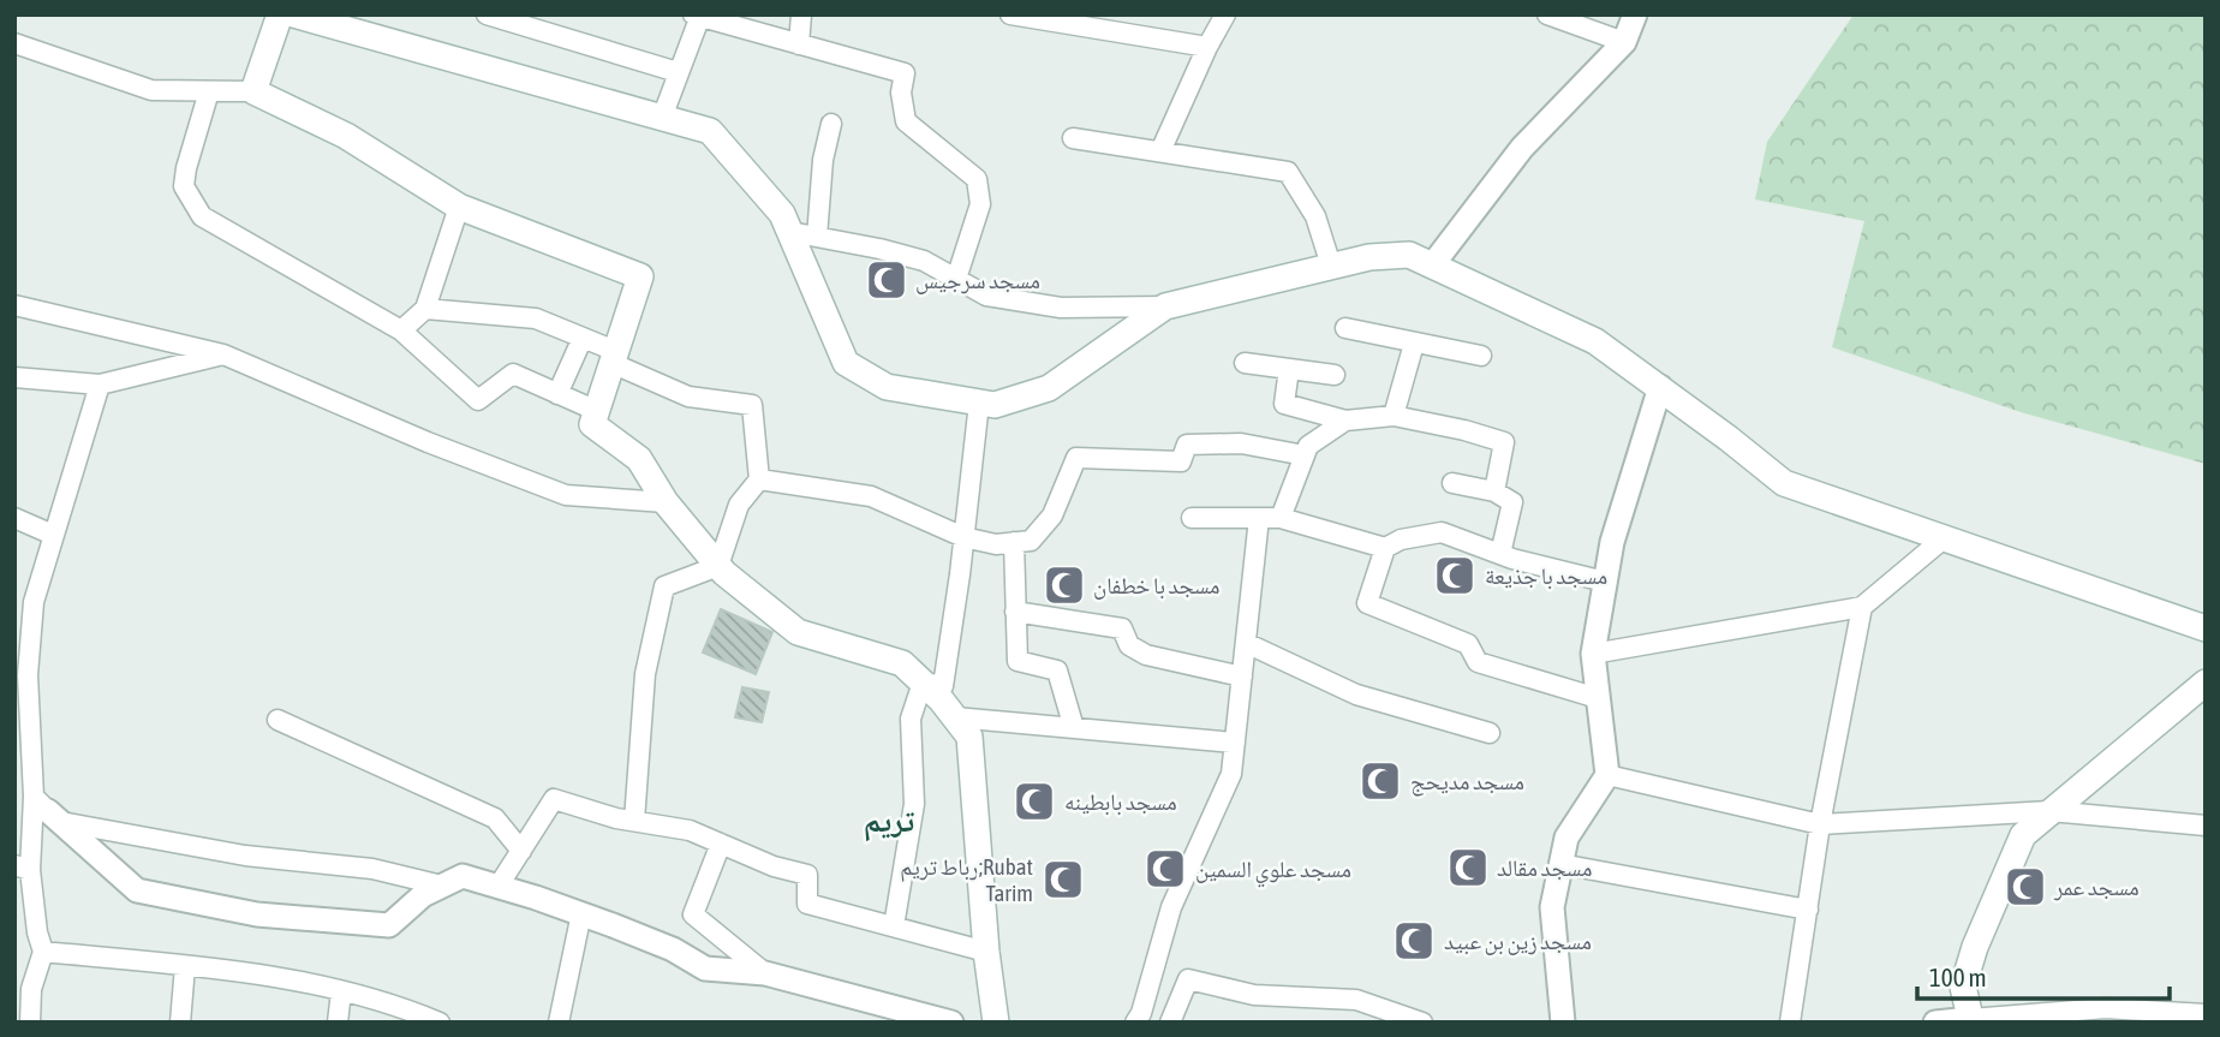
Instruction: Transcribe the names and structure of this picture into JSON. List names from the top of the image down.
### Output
{
  "districts": ["تريم"],
  "places": {
    "mosque": [
      "مسجد سرجيس",
      "مسجد با جذيعة",
      "مسجد با خطفان",
      "مسجد مديحج",
      "مسجد بابطينه",
      "مسجد مقالد",
      "مسجد علوي السمين",
      "رباط تريم;Rubat Tarim",
      "مسجد عمر",
      "مسجد زين بن عبيد"
    ]
  },
  "scale_bar": "100 m"
}
